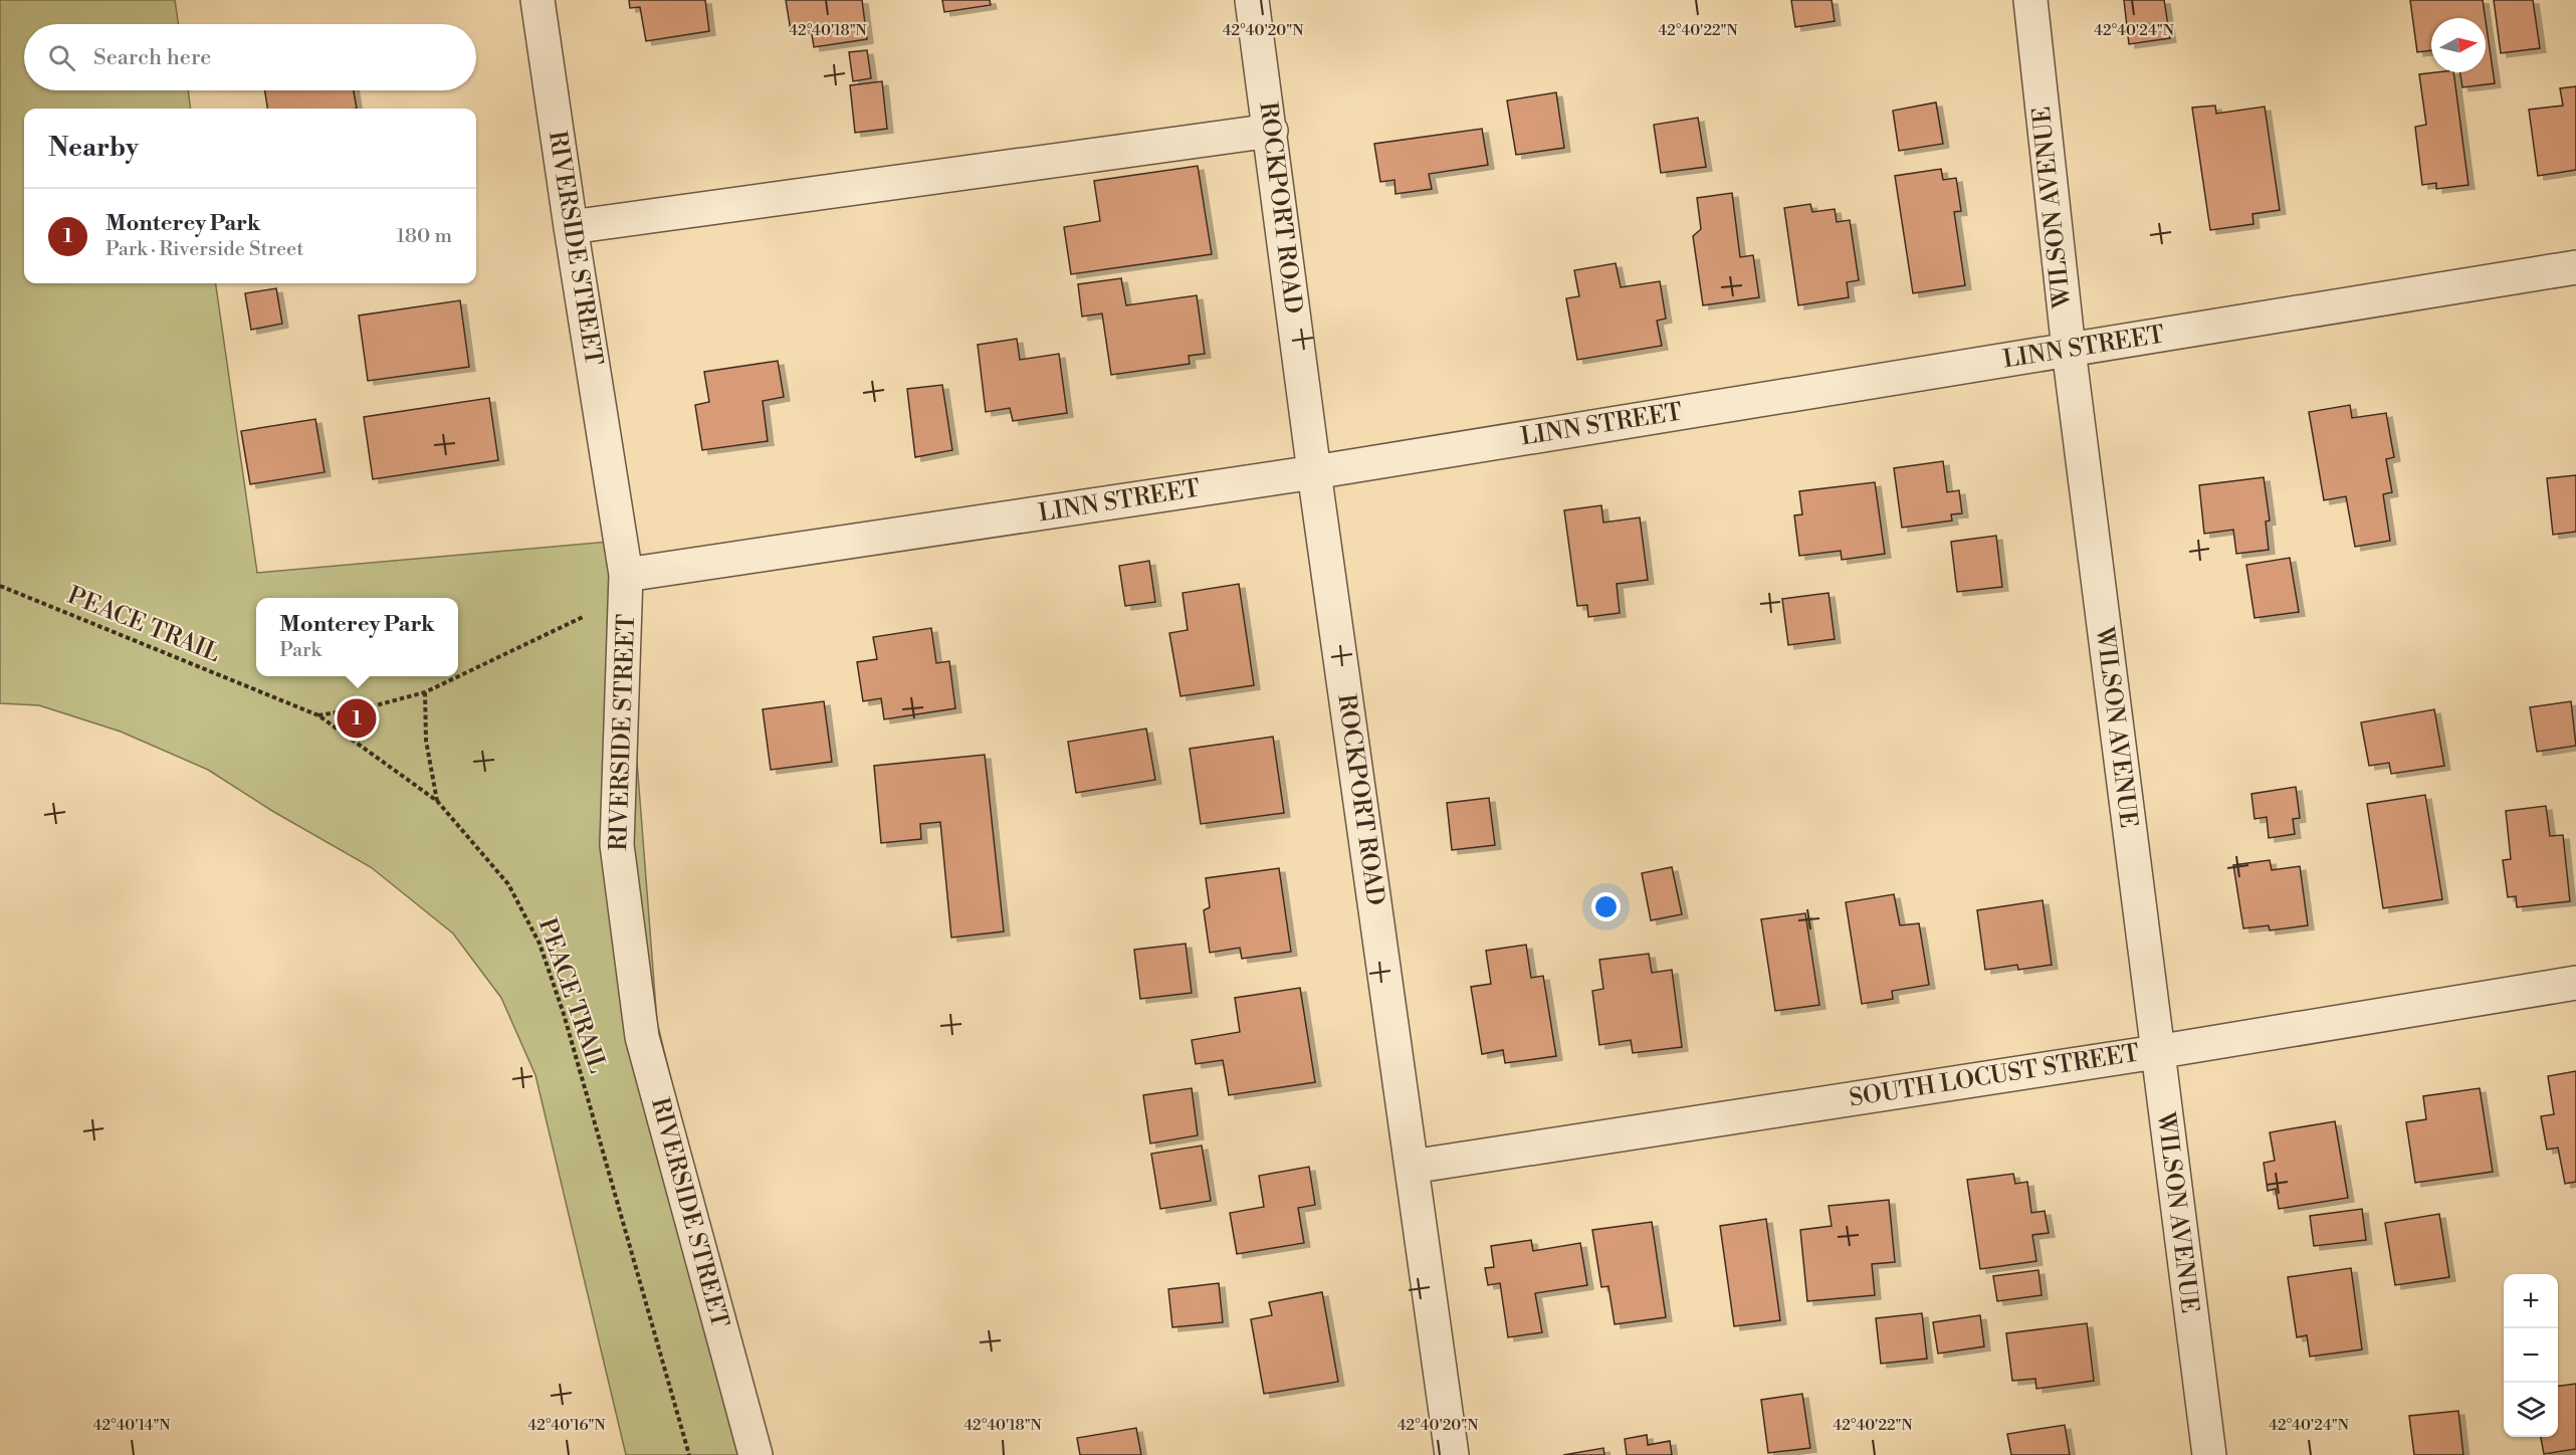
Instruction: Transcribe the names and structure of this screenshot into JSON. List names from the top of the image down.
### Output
{
  "streets": {
    "street": [
      "WILSON AVENUE",
      "ROCKPORT ROAD",
      "RIVERSIDE STREET",
      "LINN STREET",
      "SOUTH LOCUST STREET"
    ],
    "path": ["PEACE TRAIL"]
  },
  "crossings": [
    ["WILSON AVENUE", "LINN STREET"],
    ["WILSON AVENUE", "SOUTH LOCUST STREET"],
    ["ROCKPORT ROAD", "LINN STREET"],
    ["ROCKPORT ROAD", "SOUTH LOCUST STREET"],
    ["RIVERSIDE STREET", "LINN STREET"]
  ],
  "north": "right",
  "page": {
    "search": "Search here",
    "heading": "Nearby",
    "list": [
      {
        "mark": "1",
        "name": "Monterey Park",
        "note": "Park · Riverside Street",
        "value": "180 m"
      }
    ],
    "popup": ["Monterey Park", "Park"],
    "pins": "1",
    "map_buttons": ["+", "−"]
  },
  "coordinates": [
    "42°40'18\"N",
    "42°40'20\"N",
    "42°40'22\"N",
    "42°40'24\"N",
    "42°40'14\"N",
    "42°40'16\"N"
  ]
}
